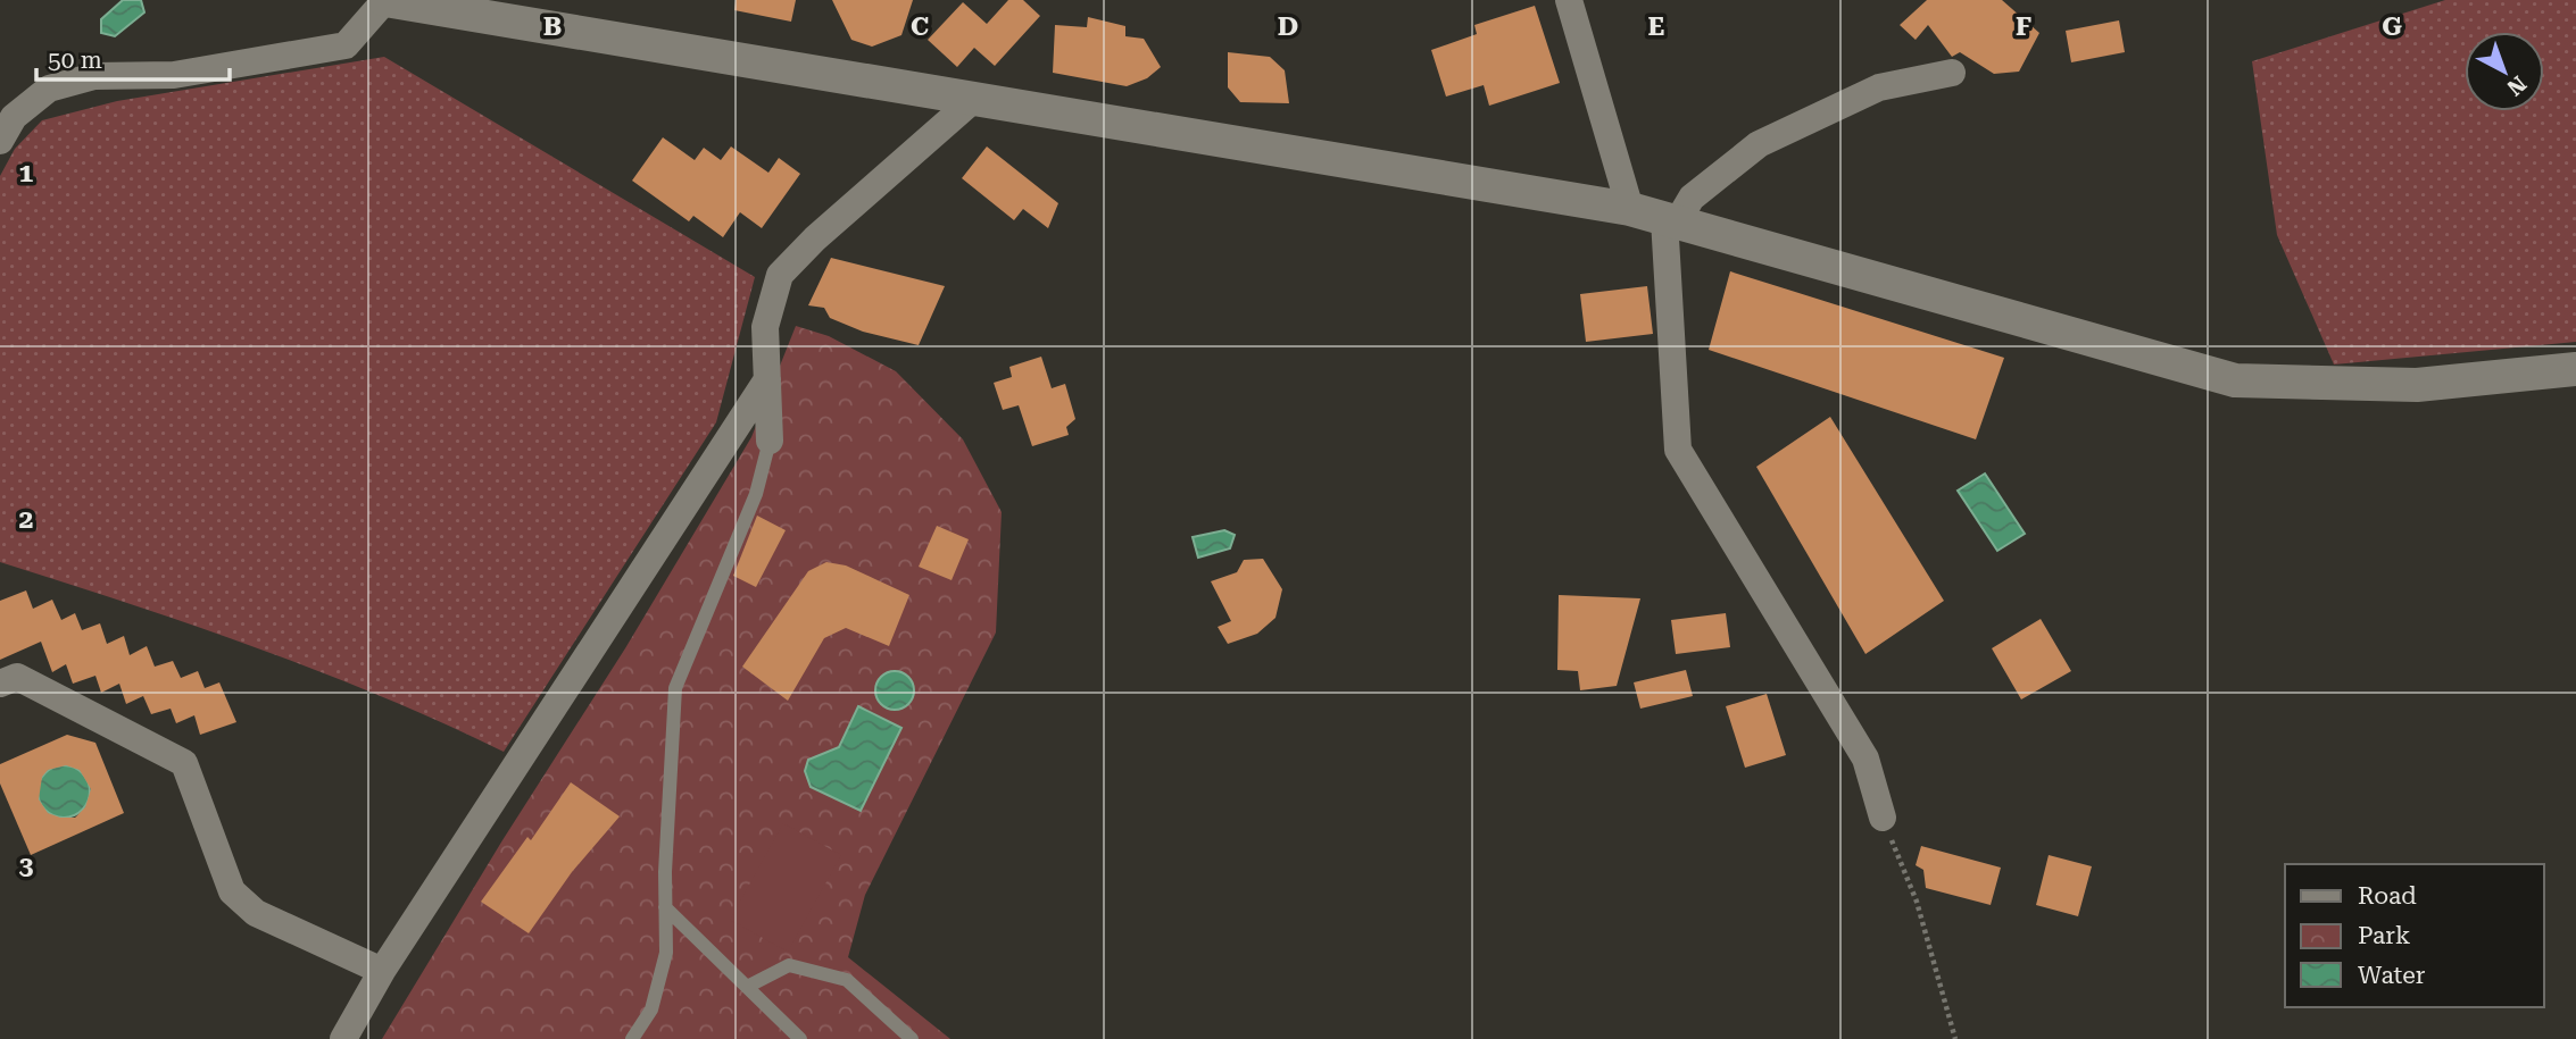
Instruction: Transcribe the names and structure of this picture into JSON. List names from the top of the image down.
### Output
{
  "legend": ["Road", "Park", "Water"],
  "scale_bar": "50 m",
  "north": "bottom right",
  "grid": {
    "columns": [
      "B",
      "C",
      "D",
      "E",
      "F",
      "G"
    ],
    "rows": ["1", "2", "3"]
  }
}
